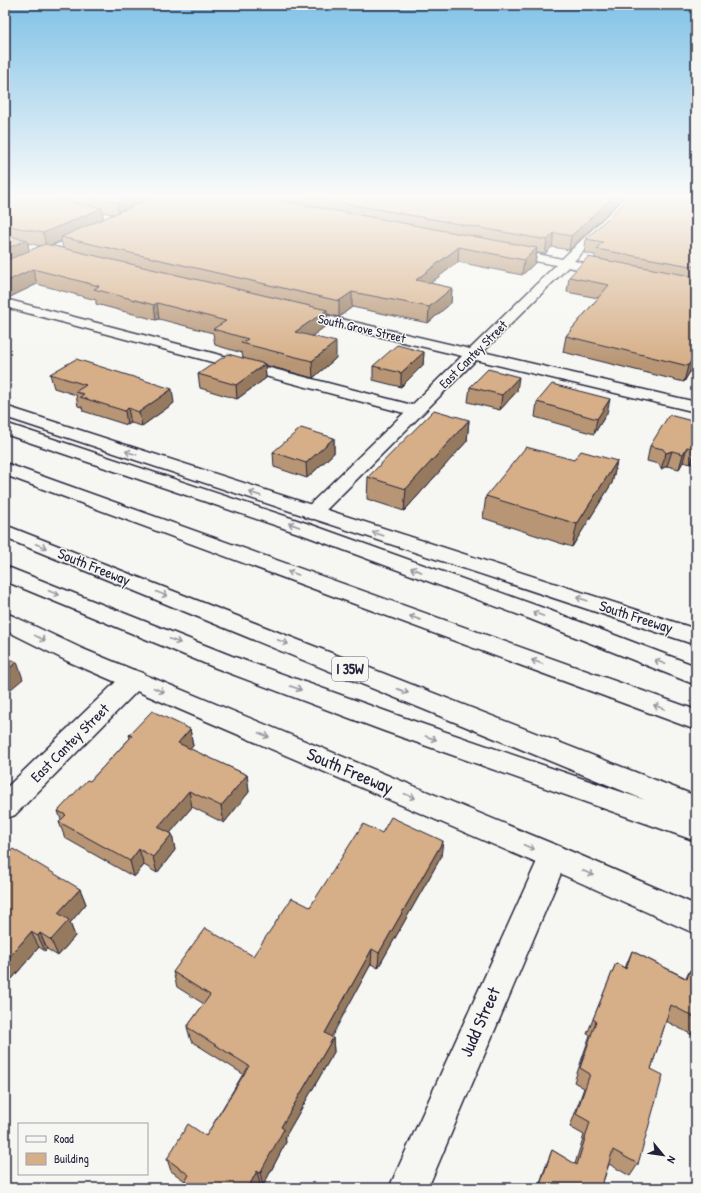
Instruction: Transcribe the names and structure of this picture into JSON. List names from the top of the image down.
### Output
{
  "streets": {
    "main road": [
      "South Grove Street",
      "East Cantey Street",
      "South Freeway",
      "I 35W",
      "Judd Street"
    ]
  },
  "crossings": [
    ["South Grove Street", "East Cantey Street"],
    ["East Cantey Street", "South Freeway"],
    ["South Freeway", "Judd Street"]
  ],
  "legend": ["Road", "Building"],
  "north": "bottom right"
}
